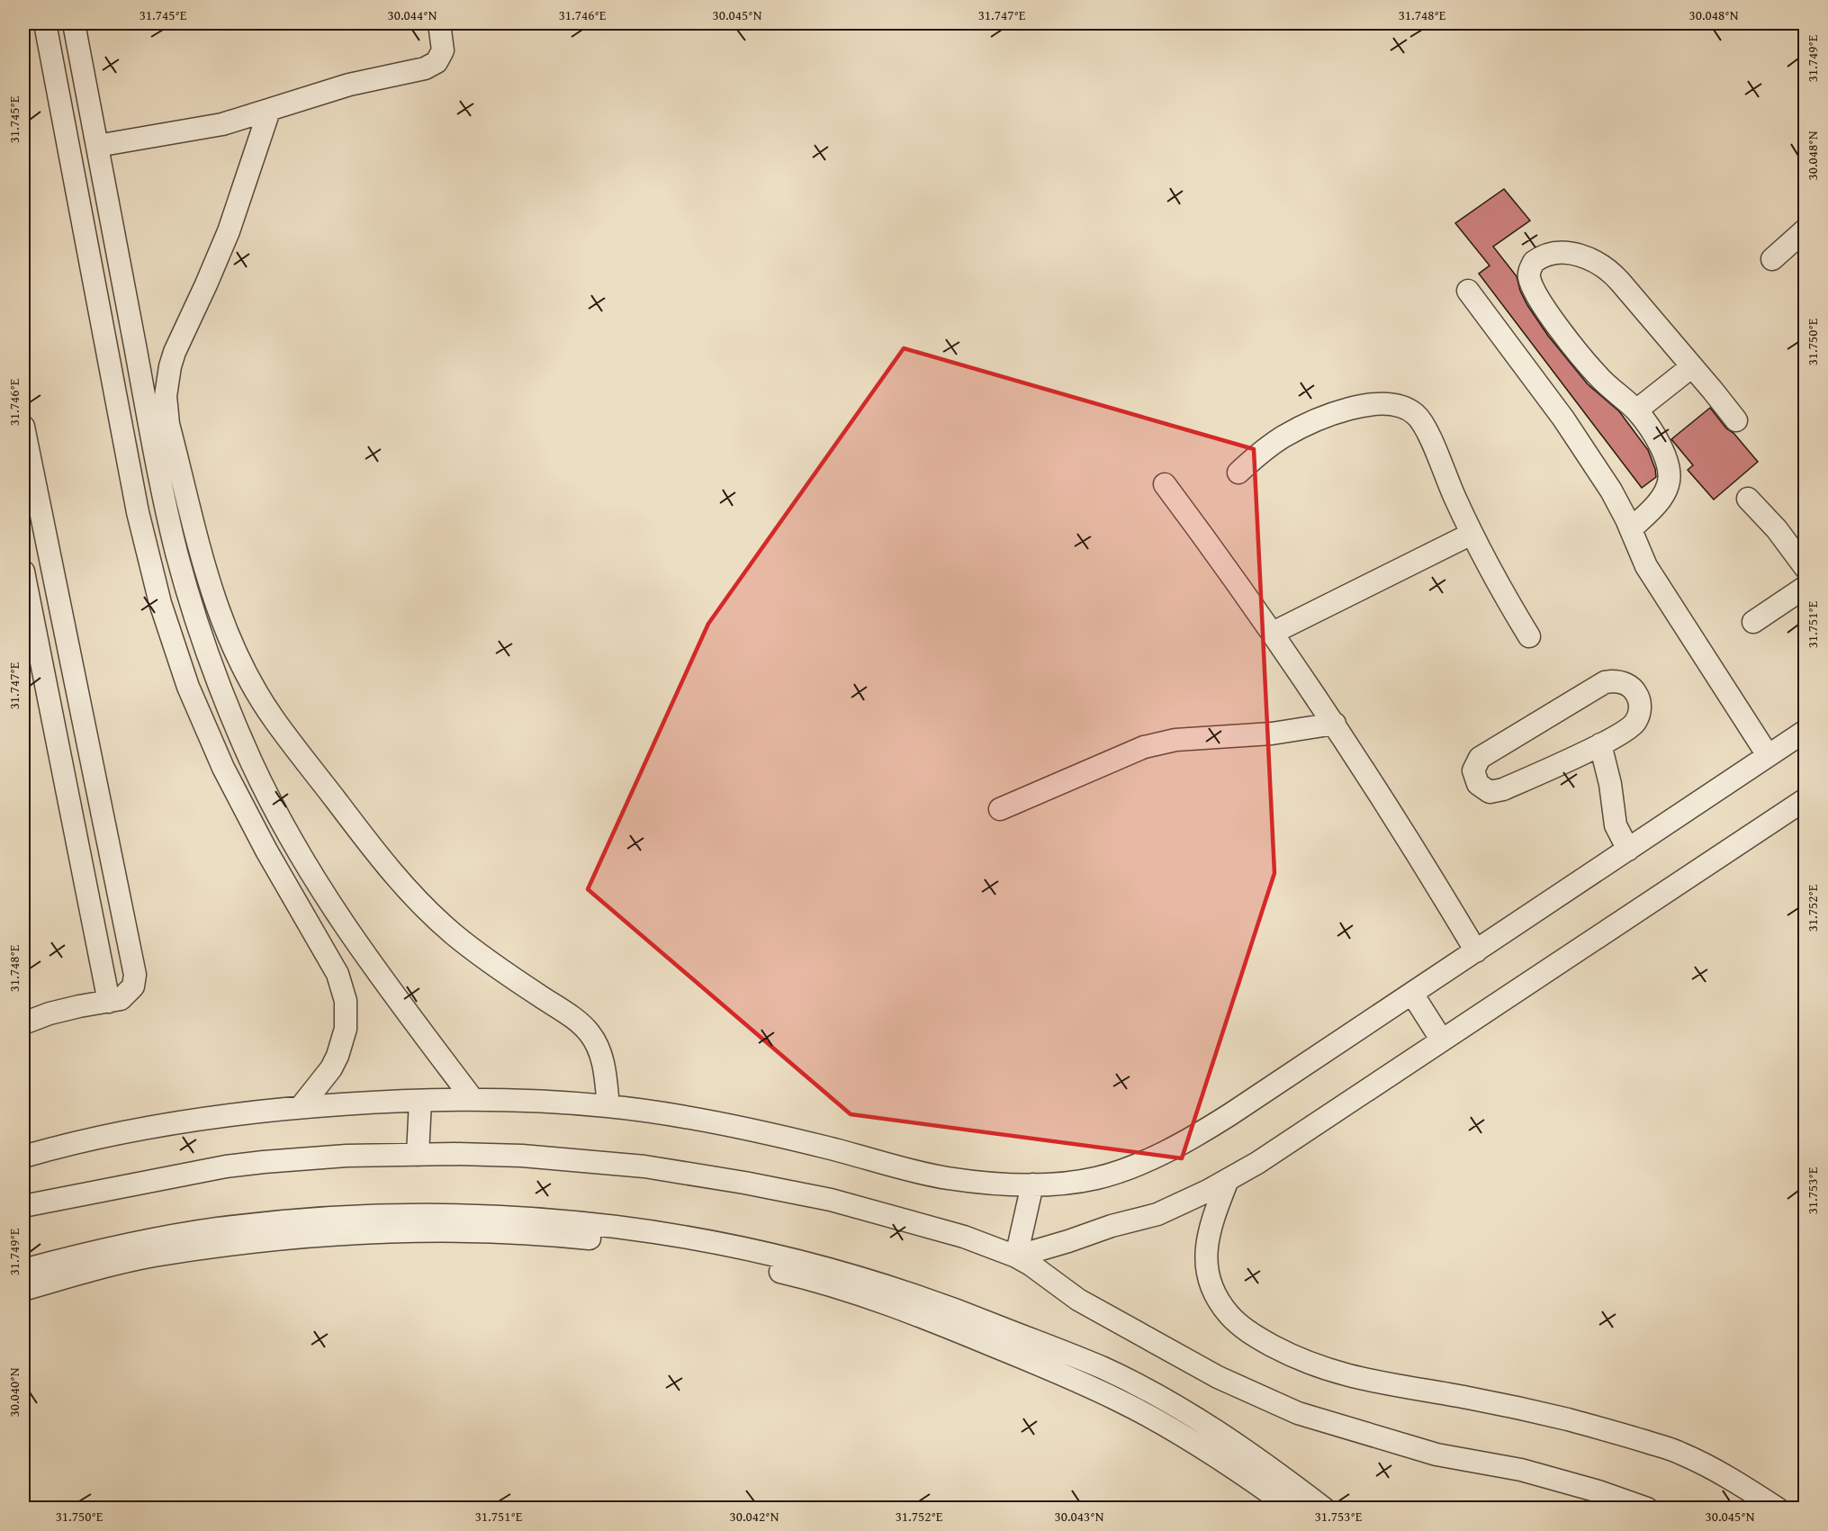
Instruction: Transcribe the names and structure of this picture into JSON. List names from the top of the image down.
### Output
{
  "coordinates": [
    "31.745°E",
    "30.044°N",
    "31.746°E",
    "30.045°N",
    "31.747°E",
    "31.748°E",
    "30.048°N",
    "31.749°E",
    "31.750°E",
    "31.751°E",
    "31.752°E",
    "31.753°E",
    "30.040°N",
    "30.042°N",
    "30.043°N"
  ]
}
